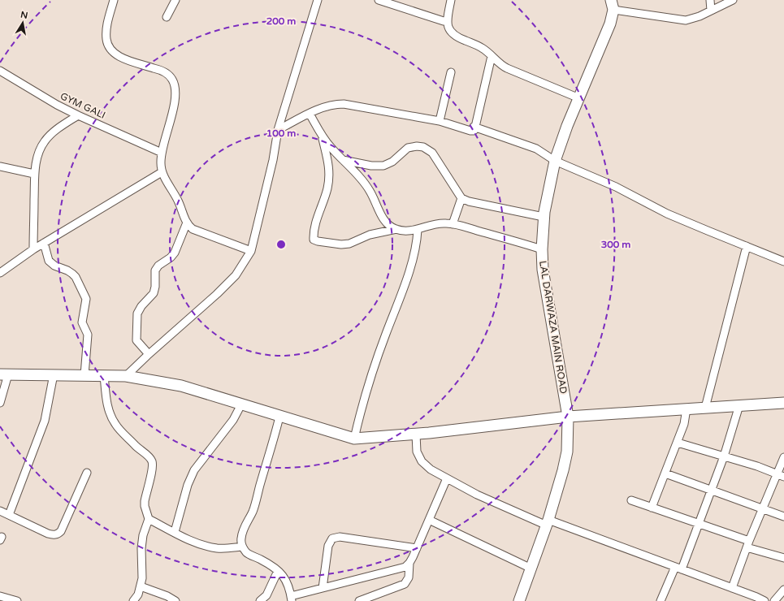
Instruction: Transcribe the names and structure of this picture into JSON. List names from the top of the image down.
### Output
{
  "streets": {
    "street": ["GYM GALI", "LAL DARWAZA MAIN ROAD"]
  },
  "north": "top",
  "rings": ["200 m", "100 m", "300 m"]
}
